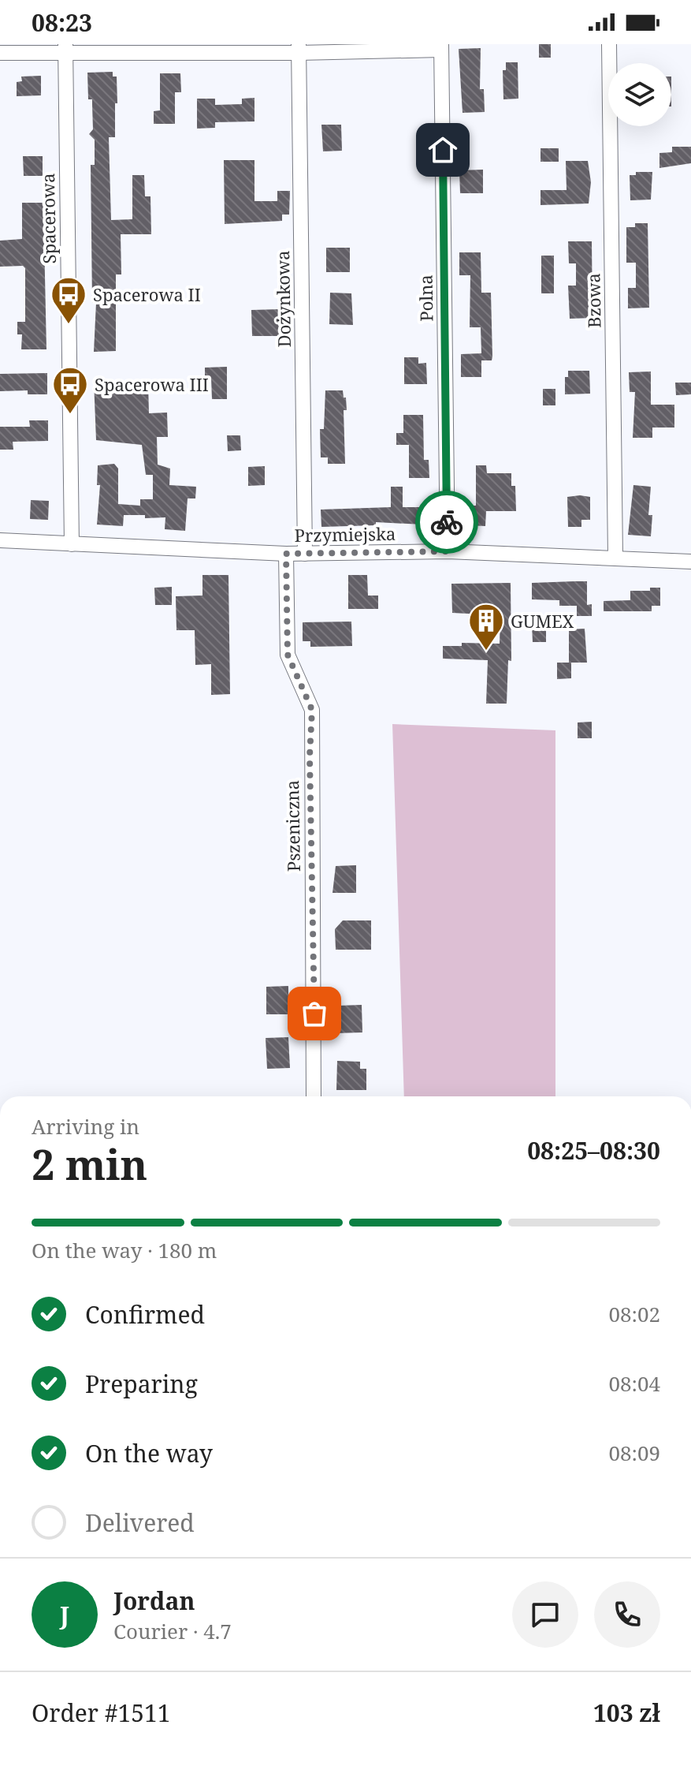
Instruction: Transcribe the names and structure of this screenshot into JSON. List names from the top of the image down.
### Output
{
  "streets": {
    "street": [
      "Spacerowa",
      "Polna",
      "Dożynkowa",
      "Bzowa",
      "Przymiejska",
      "Pszeniczna"
    ]
  },
  "crossings": [
    ["Spacerowa", "Przymiejska"],
    ["Polna", "Przymiejska"],
    ["Dożynkowa", "Przymiejska"],
    ["Bzowa", "Przymiejska"],
    ["Przymiejska", "Pszeniczna"]
  ],
  "places": {
    "bus stop": ["Spacerowa II", "Spacerowa III"],
    "building": ["GUMEX"]
  },
  "page": {
    "status": "08:23",
    "heading": ["2 min", "Arriving in", "08:25–08:30"],
    "panel": [
      "Jordan",
      "Courier · 4.7",
      "Order #1511",
      "103 zł"
    ],
    "bar": "On the way · 180 m",
    "list": [
      ["Confirmed", "08:02"],
      ["Preparing", "08:04"],
      ["On the way", "08:09"],
      "Delivered"
    ],
    "round": "J"
  }
}
